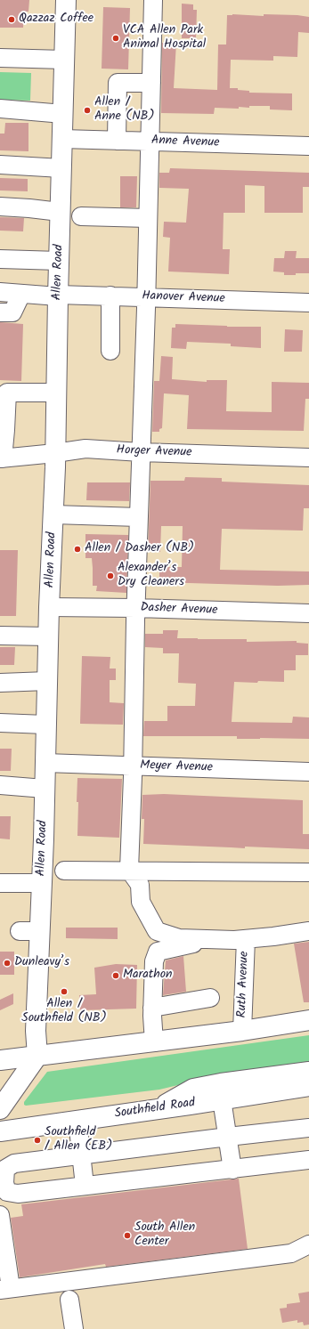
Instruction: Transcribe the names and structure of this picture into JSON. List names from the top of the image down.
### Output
{
  "streets": {
    "main road": ["Allen Road", "Southfield Road"],
    "street": [
      "Anne Avenue",
      "Hanover Avenue",
      "Horger Avenue",
      "Dasher Avenue",
      "Meyer Avenue",
      "Ruth Avenue"
    ]
  },
  "crossings": [
    ["Anne Avenue", "Allen Road"],
    ["Allen Road", "Hanover Avenue"],
    ["Allen Road", "Horger Avenue"],
    ["Allen Road", "Dasher Avenue"],
    ["Allen Road", "Meyer Avenue"]
  ],
  "places": [
    "Qazzaz Coffee",
    "VCA Allen Park Animal Hospital",
    "Allen / Anne (NB)",
    "Allen / Dasher (NB)",
    "Alexander’s Dry Cleaners",
    "Dunleavy’s",
    "Marathon",
    "Allen / Southfield (NB)",
    "Southfield / Allen (EB)",
    "South Allen Center"
  ]
}
